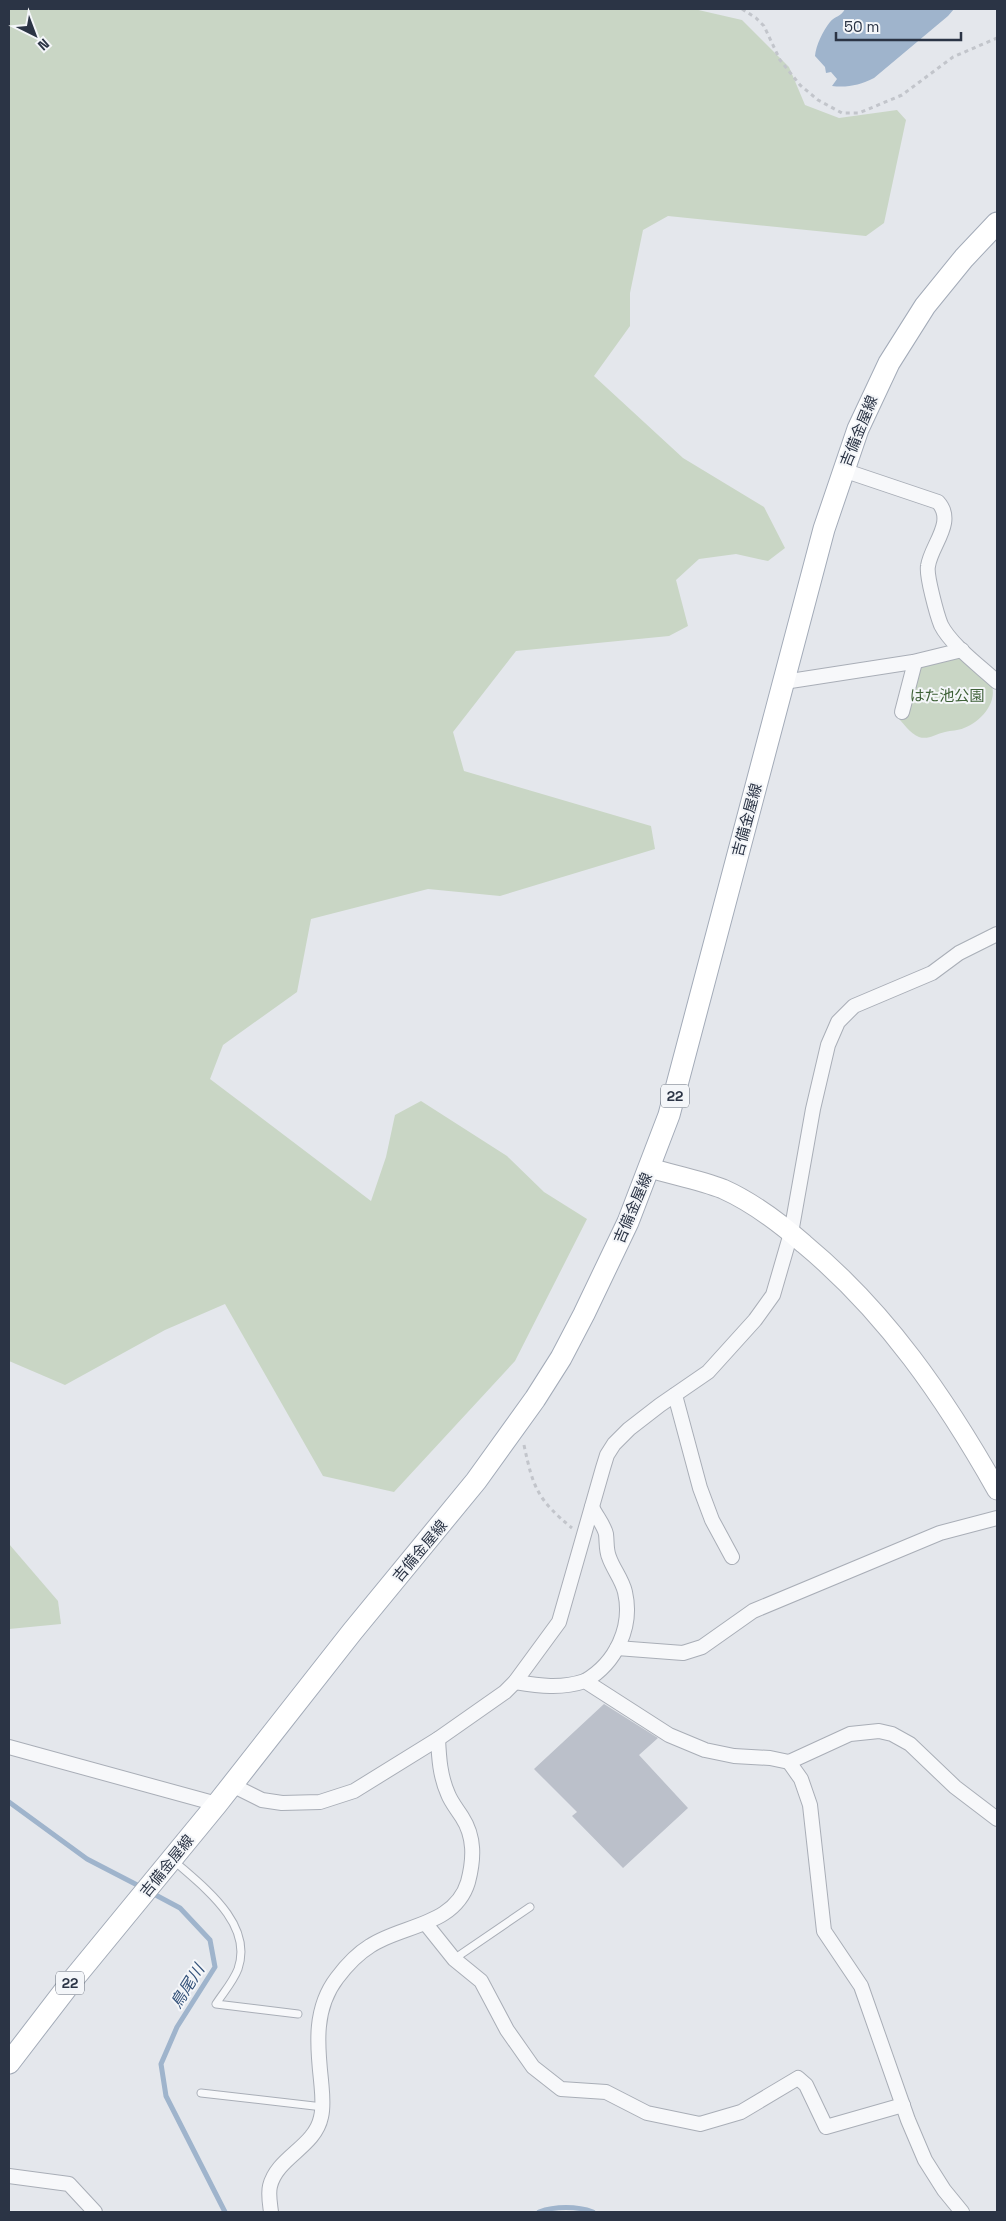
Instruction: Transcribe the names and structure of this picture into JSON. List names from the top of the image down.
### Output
{
  "streets": {
    "main road": ["吉備金屋線", "22"]
  },
  "water": ["鳥尾川"],
  "parks": ["はた池公園"],
  "scale_bar": "50 m",
  "north": "bottom right"
}
